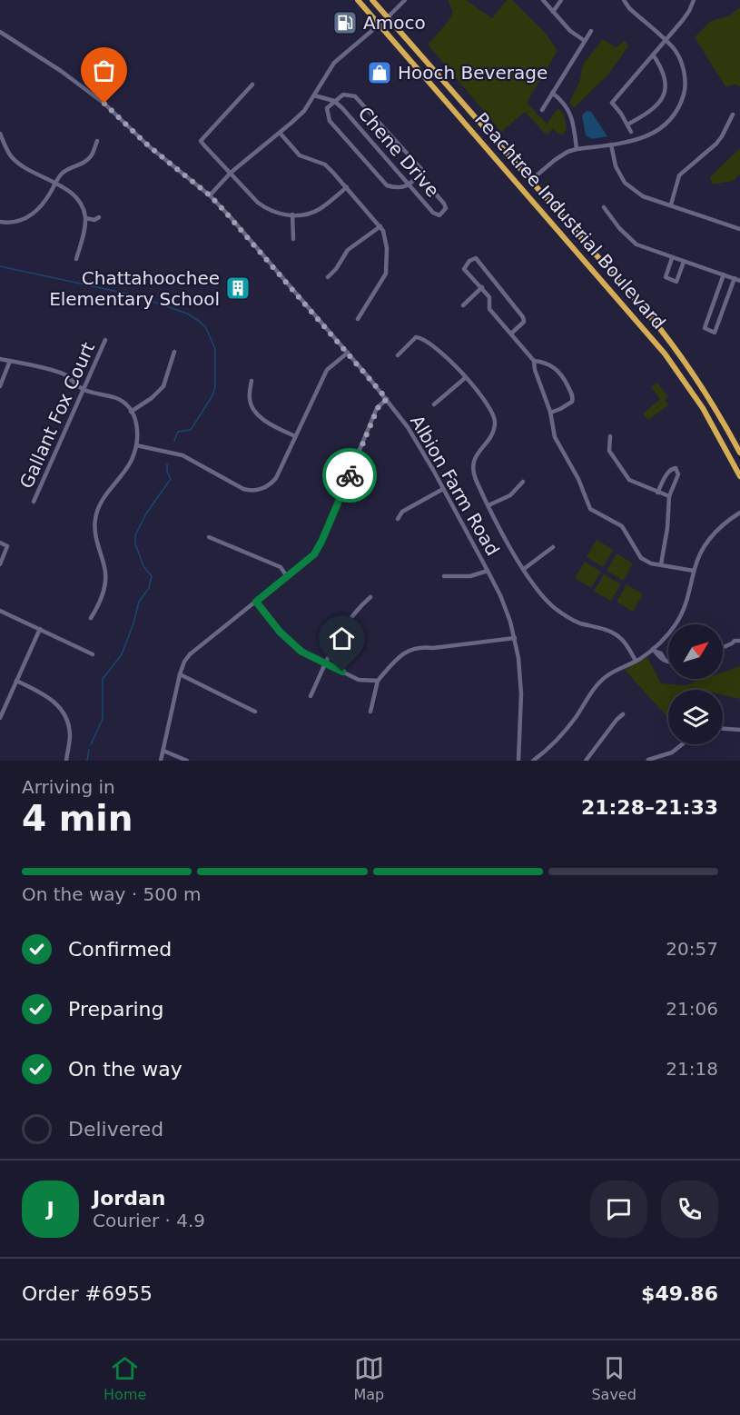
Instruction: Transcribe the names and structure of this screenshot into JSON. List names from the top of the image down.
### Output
{
  "streets": {
    "highway": ["Peachtree Industrial Boulevard"],
    "street": ["Chene Drive", "Gallant Fox Court", "Albion Farm Road"]
  },
  "places": {
    "fuel station": ["Amoco"],
    "shop": ["Hooch Beverage"],
    "building": ["Chattahoochee Elementary School"]
  },
  "north": "top right",
  "page": {
    "heading": ["4 min", "Arriving in", "21:28–21:33"],
    "panel": [
      "Jordan",
      "Courier · 4.9",
      "Order #6955",
      "$49.86"
    ],
    "bar": "On the way · 500 m",
    "list": [
      ["Confirmed", "20:57"],
      ["Preparing", "21:06"],
      ["On the way", "21:18"],
      "Delivered"
    ],
    "round": "J",
    "tabs": ["Home", "Map", "Saved"]
  }
}
